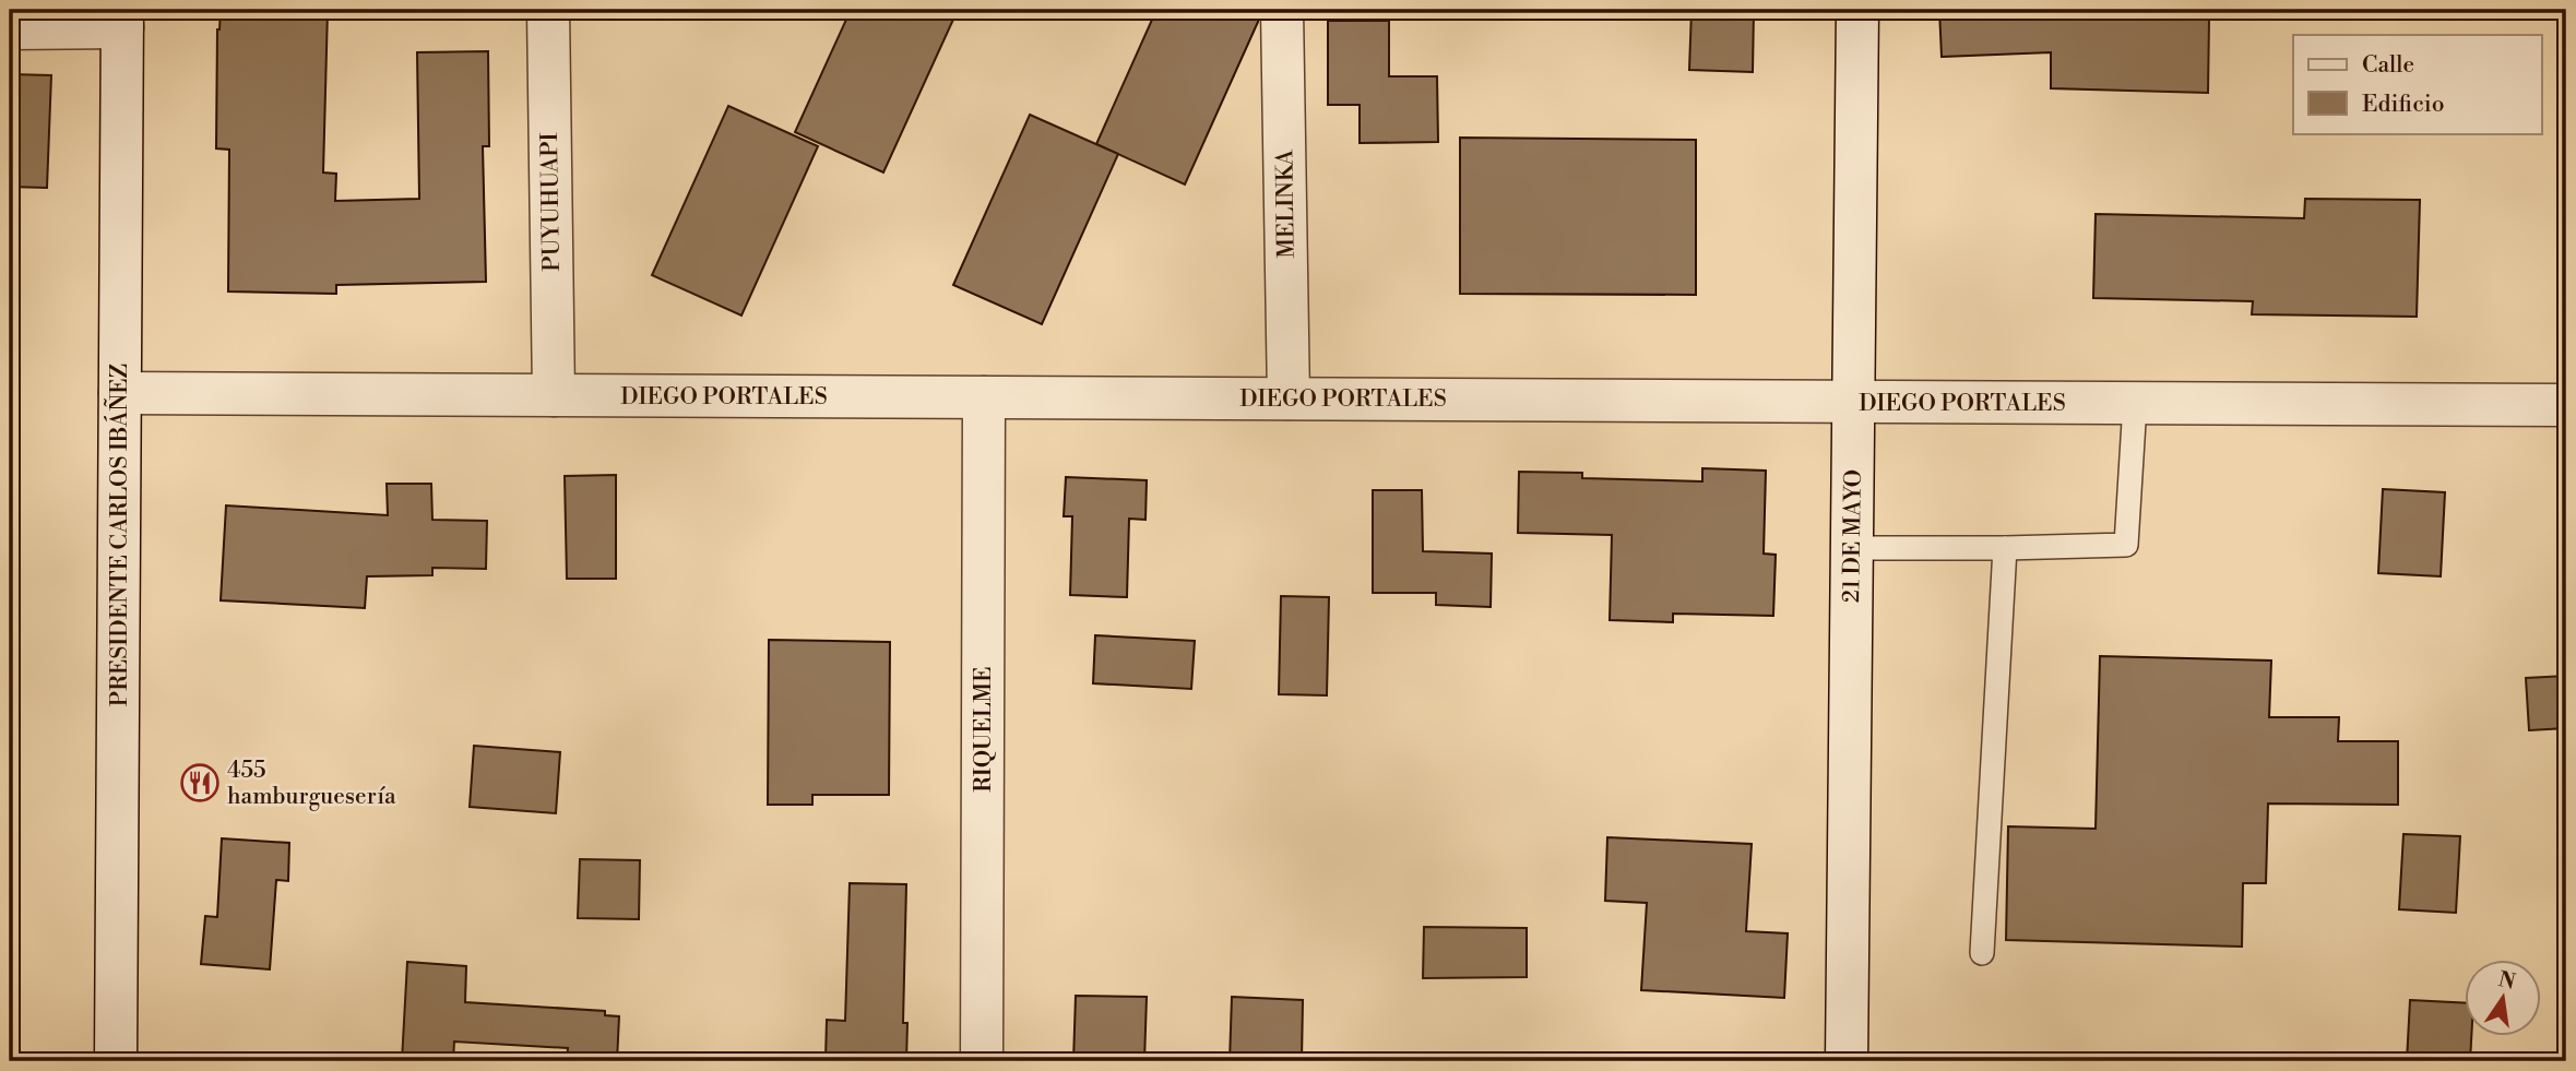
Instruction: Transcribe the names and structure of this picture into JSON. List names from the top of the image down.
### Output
{
  "streets": {
    "street": [
      "PUYUHUAPI",
      "MELINKA",
      "DIEGO PORTALES",
      "PRESIDENTE CARLOS IBÁÑEZ",
      "21 DE MAYO",
      "RIQUELME"
    ]
  },
  "crossings": [
    ["PUYUHUAPI", "DIEGO PORTALES"],
    ["MELINKA", "DIEGO PORTALES"],
    ["DIEGO PORTALES", "PRESIDENTE CARLOS IBÁÑEZ"],
    ["DIEGO PORTALES", "21 DE MAYO"],
    ["DIEGO PORTALES", "RIQUELME"]
  ],
  "places": {
    "restaurant": ["455 hamburguesería"]
  },
  "legend": ["Calle", "Edificio"],
  "north": "top"
}
